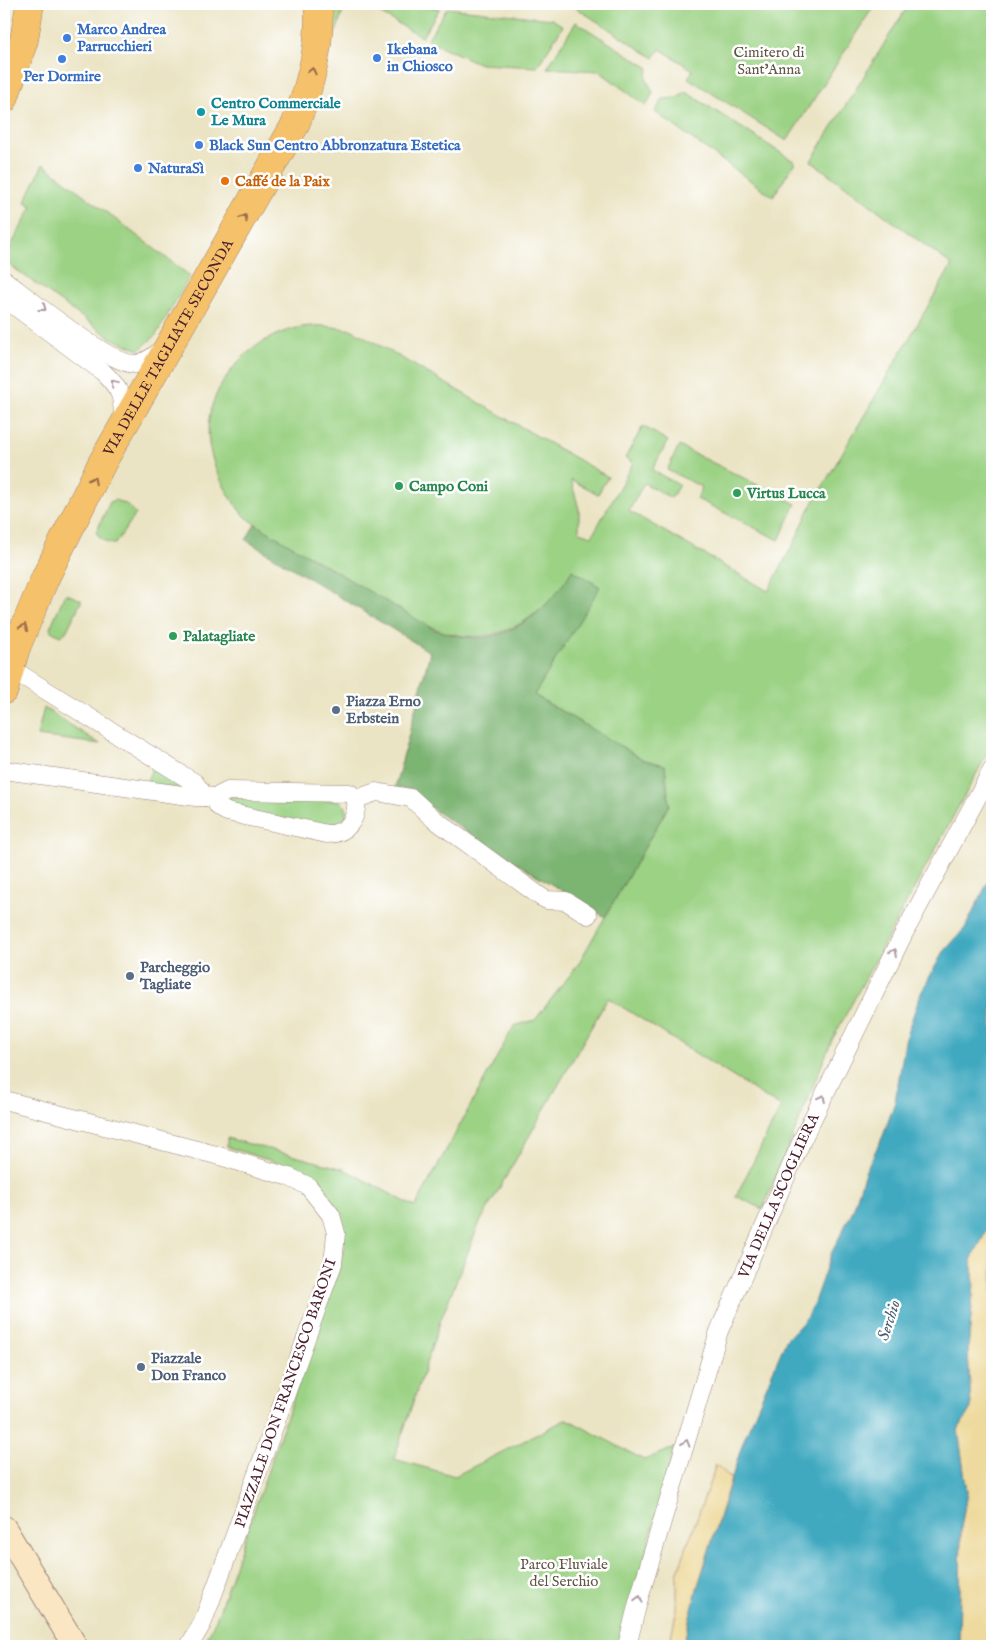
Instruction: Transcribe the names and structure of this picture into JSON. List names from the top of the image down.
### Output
{
  "streets": {
    "main road": ["VIA DELLE TAGLIATE SECONDA"],
    "street": ["VIA DELLA SCOGLIERA", "PIAZZALE DON FRANCESCO BARONI"]
  },
  "one_way": ["VIA DELLE TAGLIATE SECONDA", "VIA DELLA SCOGLIERA"],
  "water": ["Serchio"],
  "parks": ["Cimitero di Sant'Anna", "Parco Fluviale del Serchio"],
  "places": [
    "Marco Andrea Parrucchieri",
    "Ikebana in Chiosco",
    "Per Dormire",
    "Centro Commerciale Le Mura",
    "Black Sun Centro Abbronzatura Estetica",
    "NaturaSì",
    "Caffé de la Paix",
    "Campo Coni",
    "Virtus Lucca",
    "Palatagliate",
    "Piazza Erno Erbstein",
    "Parcheggio Tagliate",
    "Piazzale Don Franco"
  ]
}
